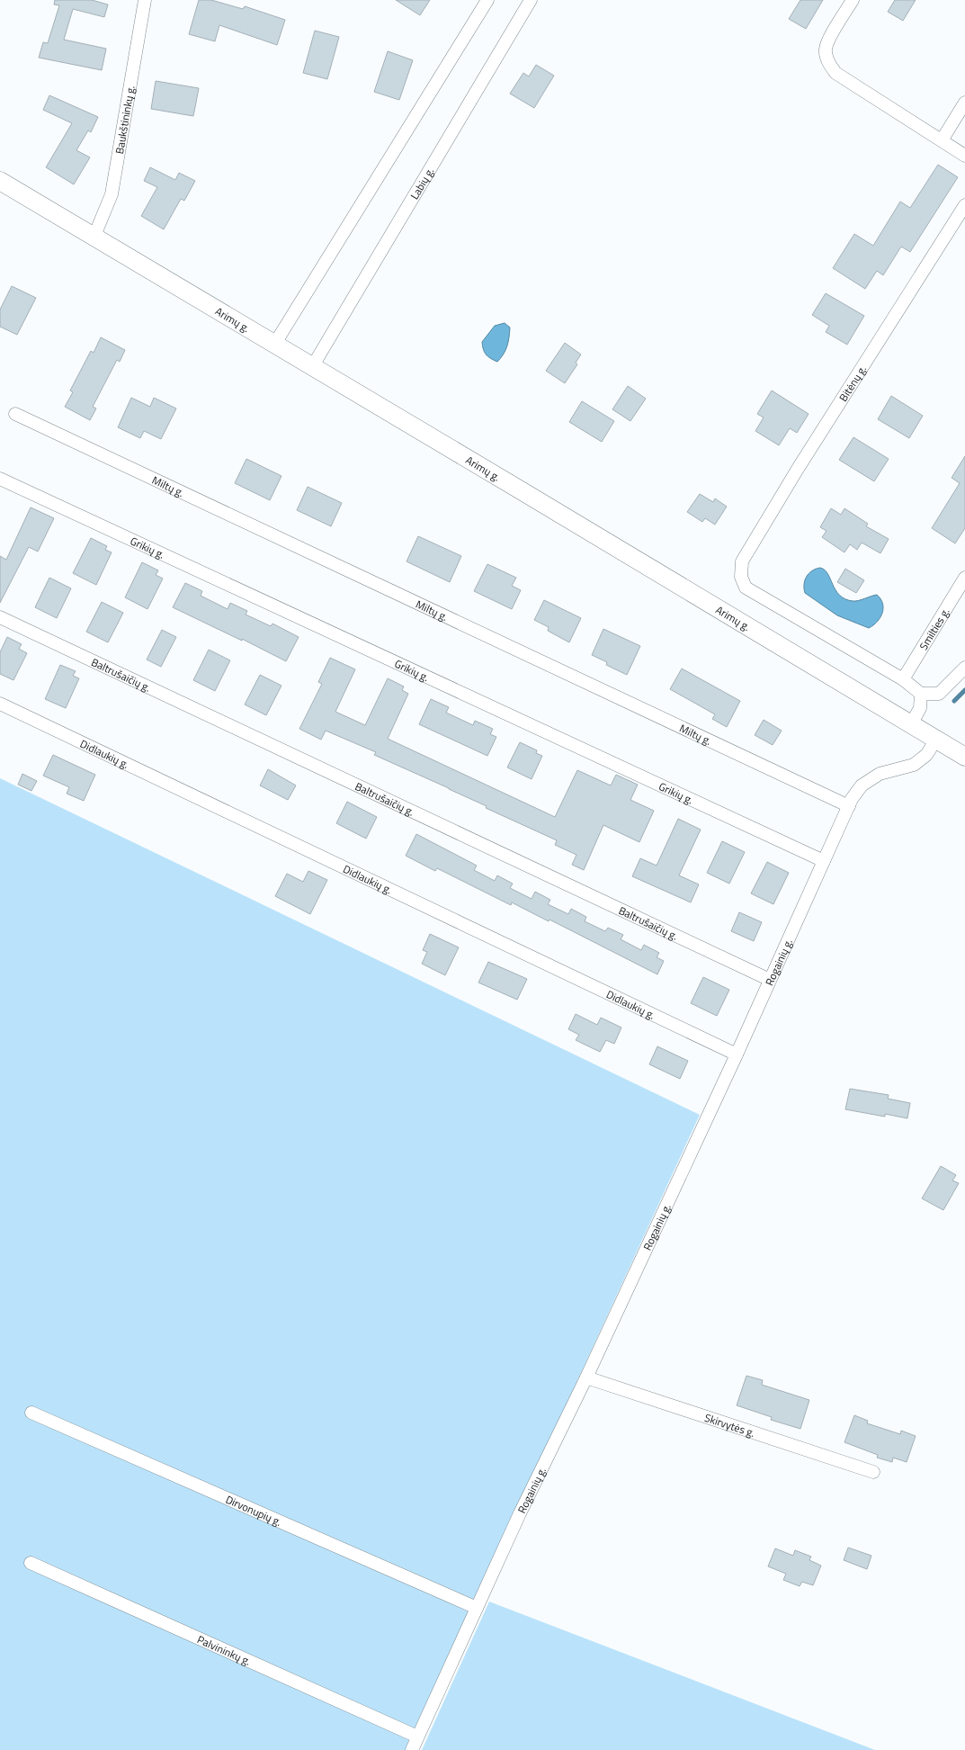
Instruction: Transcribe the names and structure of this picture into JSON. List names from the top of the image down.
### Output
{
  "streets": {
    "main road": ["Arimų g."],
    "street": [
      "Baukštininkų g.",
      "Labių g.",
      "Bitėnų g.",
      "Miltų g.",
      "Grikių g.",
      "Smilties g.",
      "Baltrušaičių g.",
      "Didlaukių g.",
      "Rogainių g.",
      "Skirvytės g.",
      "Dirvonupių g.",
      "Palvininkų g."
    ]
  },
  "crossings": [
    ["Baukštininkų g.", "Arimų g."],
    ["Labių g.", "Arimų g."],
    ["Arimų g.", "Rogainių g."],
    ["Bitėnų g.", "Smilties g."],
    ["Miltų g.", "Rogainių g."],
    ["Grikių g.", "Rogainių g."],
    ["Baltrušaičių g.", "Rogainių g."],
    ["Didlaukių g.", "Rogainių g."],
    ["Rogainių g.", "Skirvytės g."],
    ["Rogainių g.", "Dirvonupių g."],
    ["Rogainių g.", "Palvininkų g."]
  ]
}
